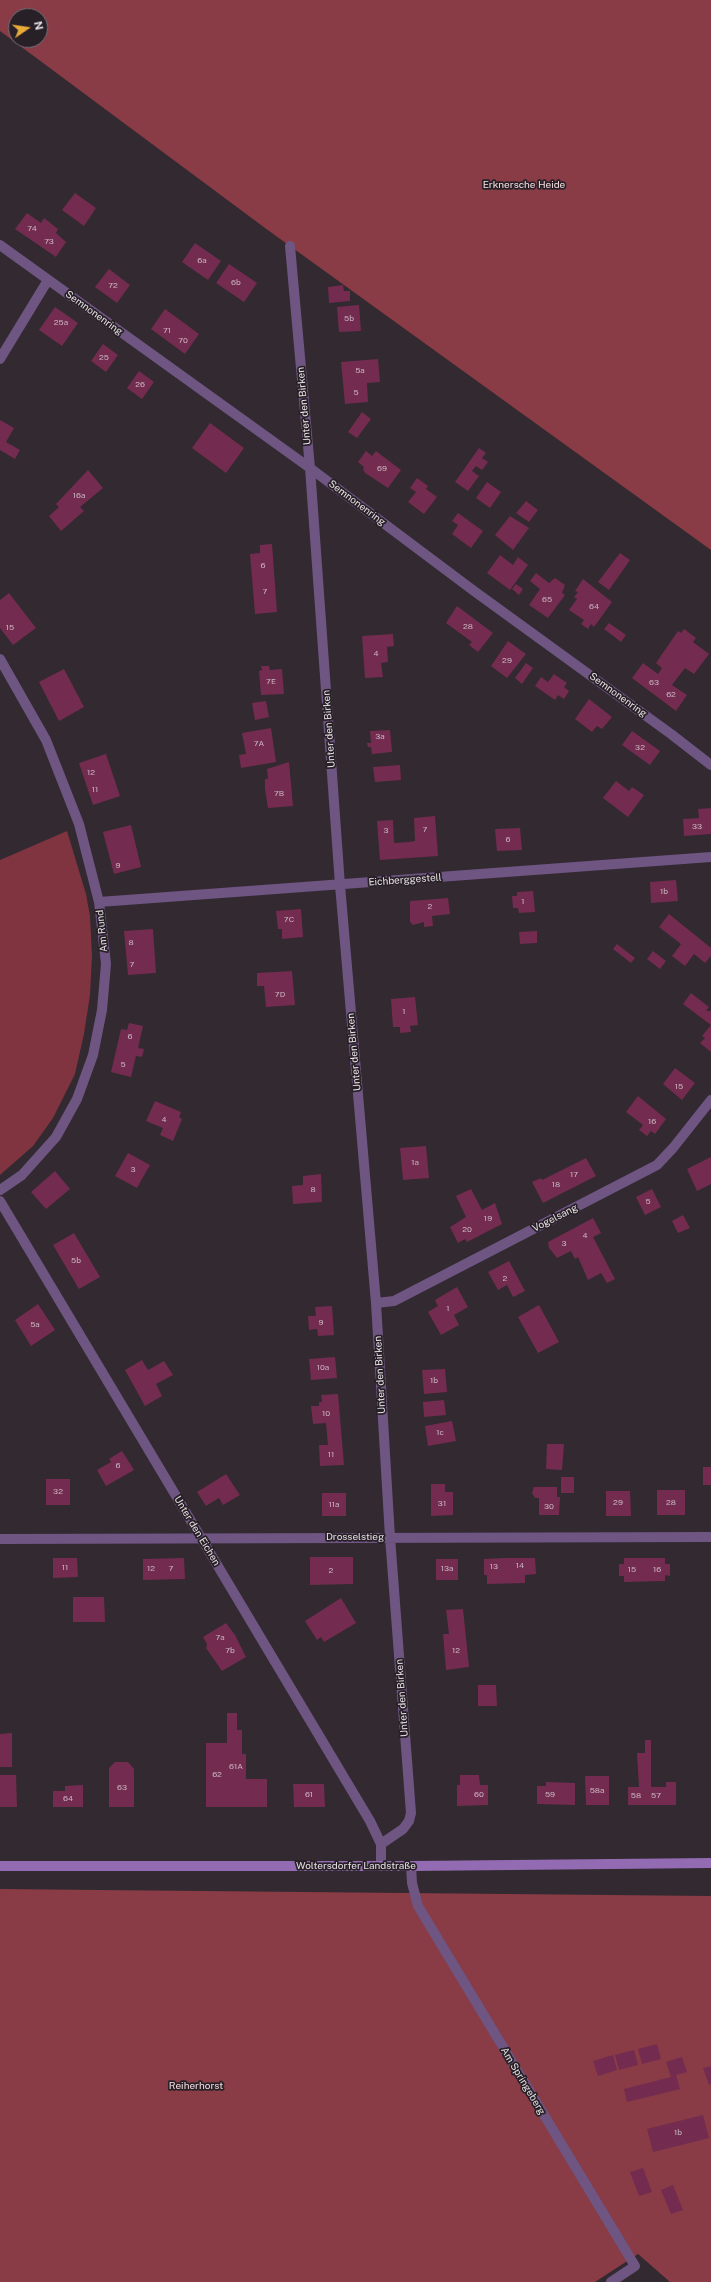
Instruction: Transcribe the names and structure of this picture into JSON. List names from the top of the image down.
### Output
{
  "streets": {
    "main road": ["Woltersdorfer Landstraße"],
    "street": [
      "Semnonenring",
      "Unter den Birken",
      "Eichberggestell",
      "Am Rund",
      "Vogelsang",
      "Unter den Eichen",
      "Drosselstieg",
      "Am Springeberg"
    ]
  },
  "crossings": [
    ["Semnonenring", "Unter den Birken"],
    ["Unter den Birken", "Eichberggestell"],
    ["Unter den Birken", "Vogelsang"],
    ["Unter den Birken", "Unter den Eichen"],
    ["Unter den Birken", "Drosselstieg"],
    ["Eichberggestell", "Am Rund"],
    ["Unter den Eichen", "Drosselstieg"],
    ["Unter den Eichen", "Woltersdorfer Landstraße"],
    ["Woltersdorfer Landstraße", "Am Springeberg"]
  ],
  "parks": ["Erknersche Heide", "Reiherhorst"],
  "house_numbers": [
    "74",
    "73",
    "6a",
    "6b",
    "72",
    "5b",
    "25a",
    "71",
    "70",
    "25",
    "5a",
    "26",
    "5",
    "69",
    "16a",
    "6",
    "7",
    "65",
    "64",
    "28",
    "15",
    "4",
    "29",
    "7E",
    "63",
    "62",
    "3a",
    "7A",
    "32",
    "12",
    "11",
    "7B",
    "33",
    "7",
    "3",
    "6",
    "9",
    "1b",
    "1",
    "2",
    "7C",
    "8",
    "7",
    "7D",
    "1",
    "6",
    "5",
    "15",
    "4",
    "16",
    "1a",
    "3",
    "17",
    "18",
    "8",
    "5",
    "19",
    "20",
    "4",
    "3",
    "5b",
    "2",
    "1",
    "9",
    "5a",
    "10a",
    "1b",
    "10",
    "1c",
    "11",
    "6",
    "32",
    "29",
    "28",
    "31",
    "11a",
    "30",
    "14",
    "13",
    "11",
    "12",
    "7",
    "13a",
    "15",
    "16",
    "2",
    "7a",
    "7b",
    "12",
    "61A",
    "62",
    "63",
    "58a",
    "61",
    "60",
    "59",
    "58",
    "57",
    "64",
    "1b"
  ],
  "north": "right"
}
